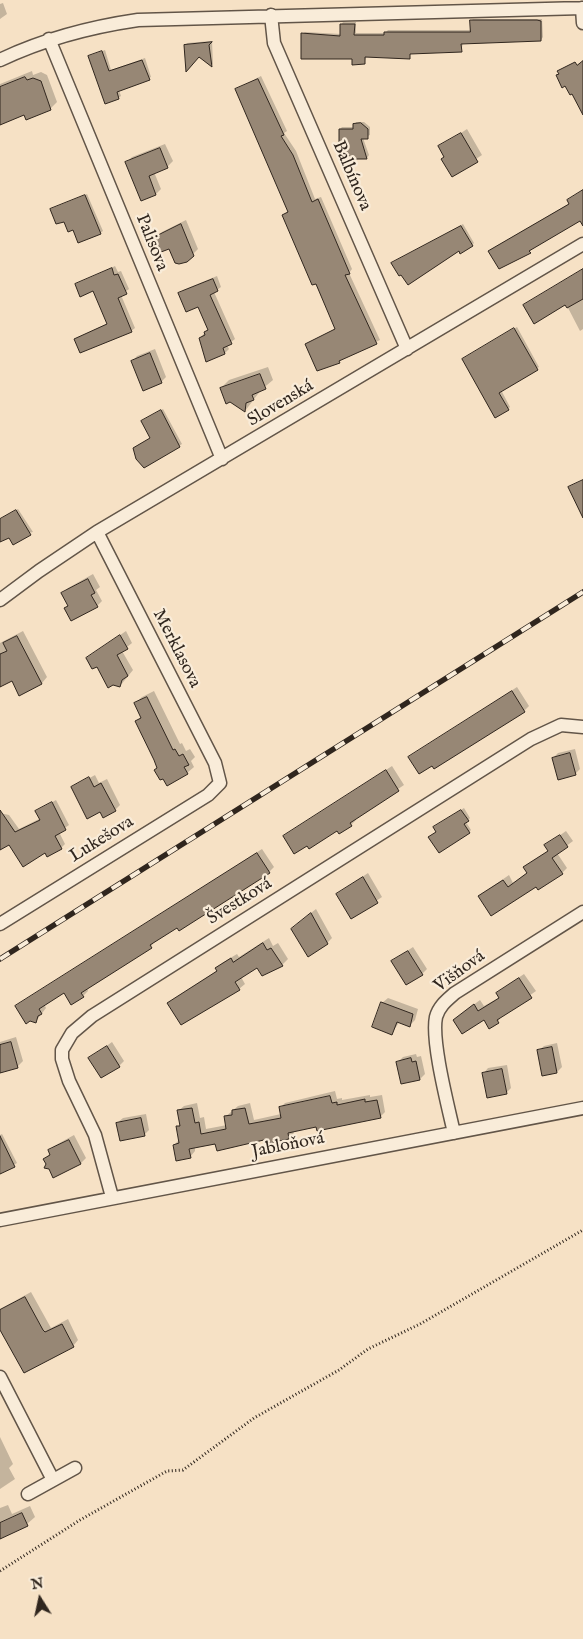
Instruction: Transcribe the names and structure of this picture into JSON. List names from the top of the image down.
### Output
{
  "streets": {
    "street": [
      "Balbínova",
      "Palisova",
      "Slovenská",
      "Merklasova",
      "Lukešova",
      "Švestková",
      "Višňová",
      "Jabloňová"
    ]
  },
  "crossings": [
    ["Balbínova", "Slovenská"],
    ["Palisova", "Slovenská"],
    ["Slovenská", "Merklasova"],
    ["Merklasova", "Lukešova"],
    ["Švestková", "Jabloňová"],
    ["Višňová", "Jabloňová"]
  ],
  "north": "top"
}
